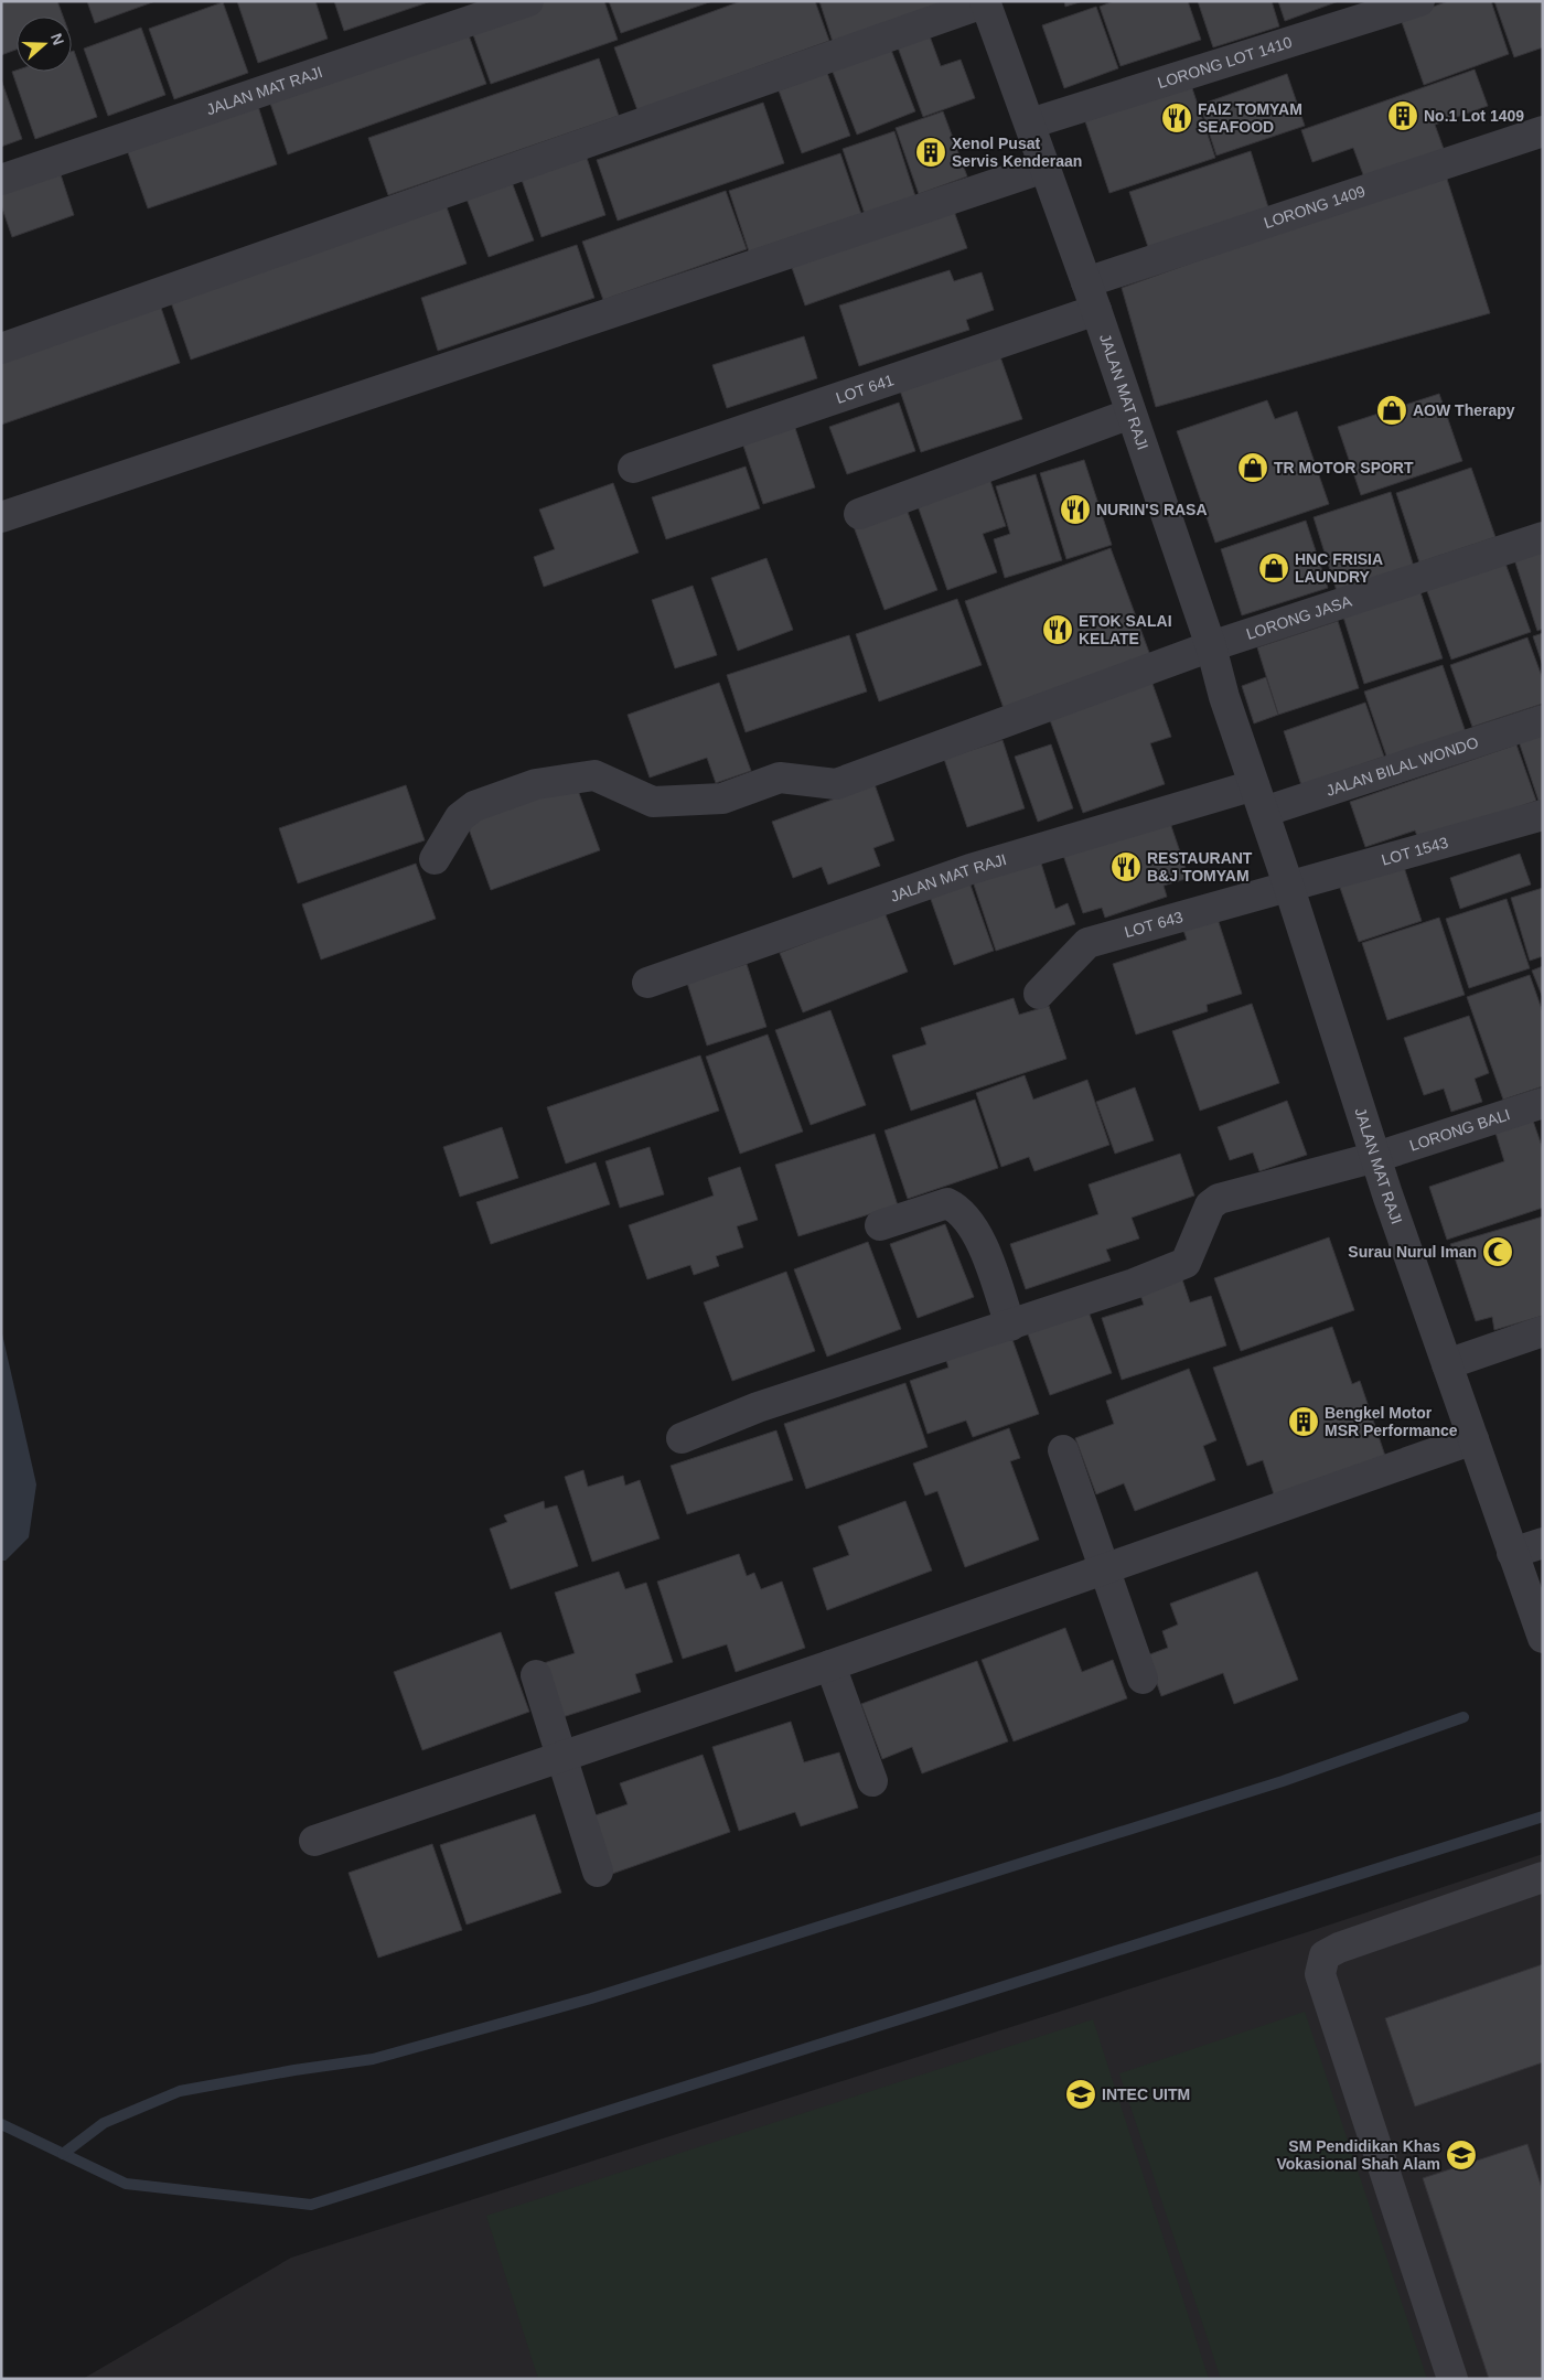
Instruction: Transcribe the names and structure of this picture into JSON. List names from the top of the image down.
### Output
{
  "streets": {
    "street": [
      "LORONG LOT 1410",
      "JALAN MAT RAJI",
      "LORONG 1409",
      "LOT 641",
      "LORONG JASA",
      "JALAN BILAL WONDO",
      "LOT 1543",
      "LOT 643",
      "LORONG BALI"
    ]
  },
  "crossings": [
    ["LORONG LOT 1410", "JALAN MAT RAJI"],
    ["JALAN MAT RAJI", "LORONG 1409"],
    ["JALAN MAT RAJI", "LOT 641"],
    ["JALAN MAT RAJI", "LORONG JASA"],
    ["JALAN MAT RAJI", "JALAN BILAL WONDO"],
    ["JALAN MAT RAJI", "LOT 1543"],
    ["JALAN MAT RAJI", "LOT 643"],
    ["JALAN MAT RAJI", "LORONG BALI"],
    ["LOT 1543", "LOT 643"]
  ],
  "places": {
    "building": ["No.1 Lot 1409", "Xenol Pusat Servis Kenderaan", "Bengkel Motor MSR Performance"],
    "restaurant": [
      "FAIZ TOMYAM SEAFOOD",
      "NURIN'S RASA",
      "ETOK SALAI KELATE",
      "RESTAURANT B&J TOMYAM"
    ],
    "shop": ["AOW Therapy", "TR MOTOR SPORT", "HNC FRISIA LAUNDRY"],
    "mosque": ["Surau Nurul Iman"],
    "school or university": ["INTEC UITM", "SM Pendidikan Khas Vokasional Shah Alam"]
  },
  "north": "right"
}
